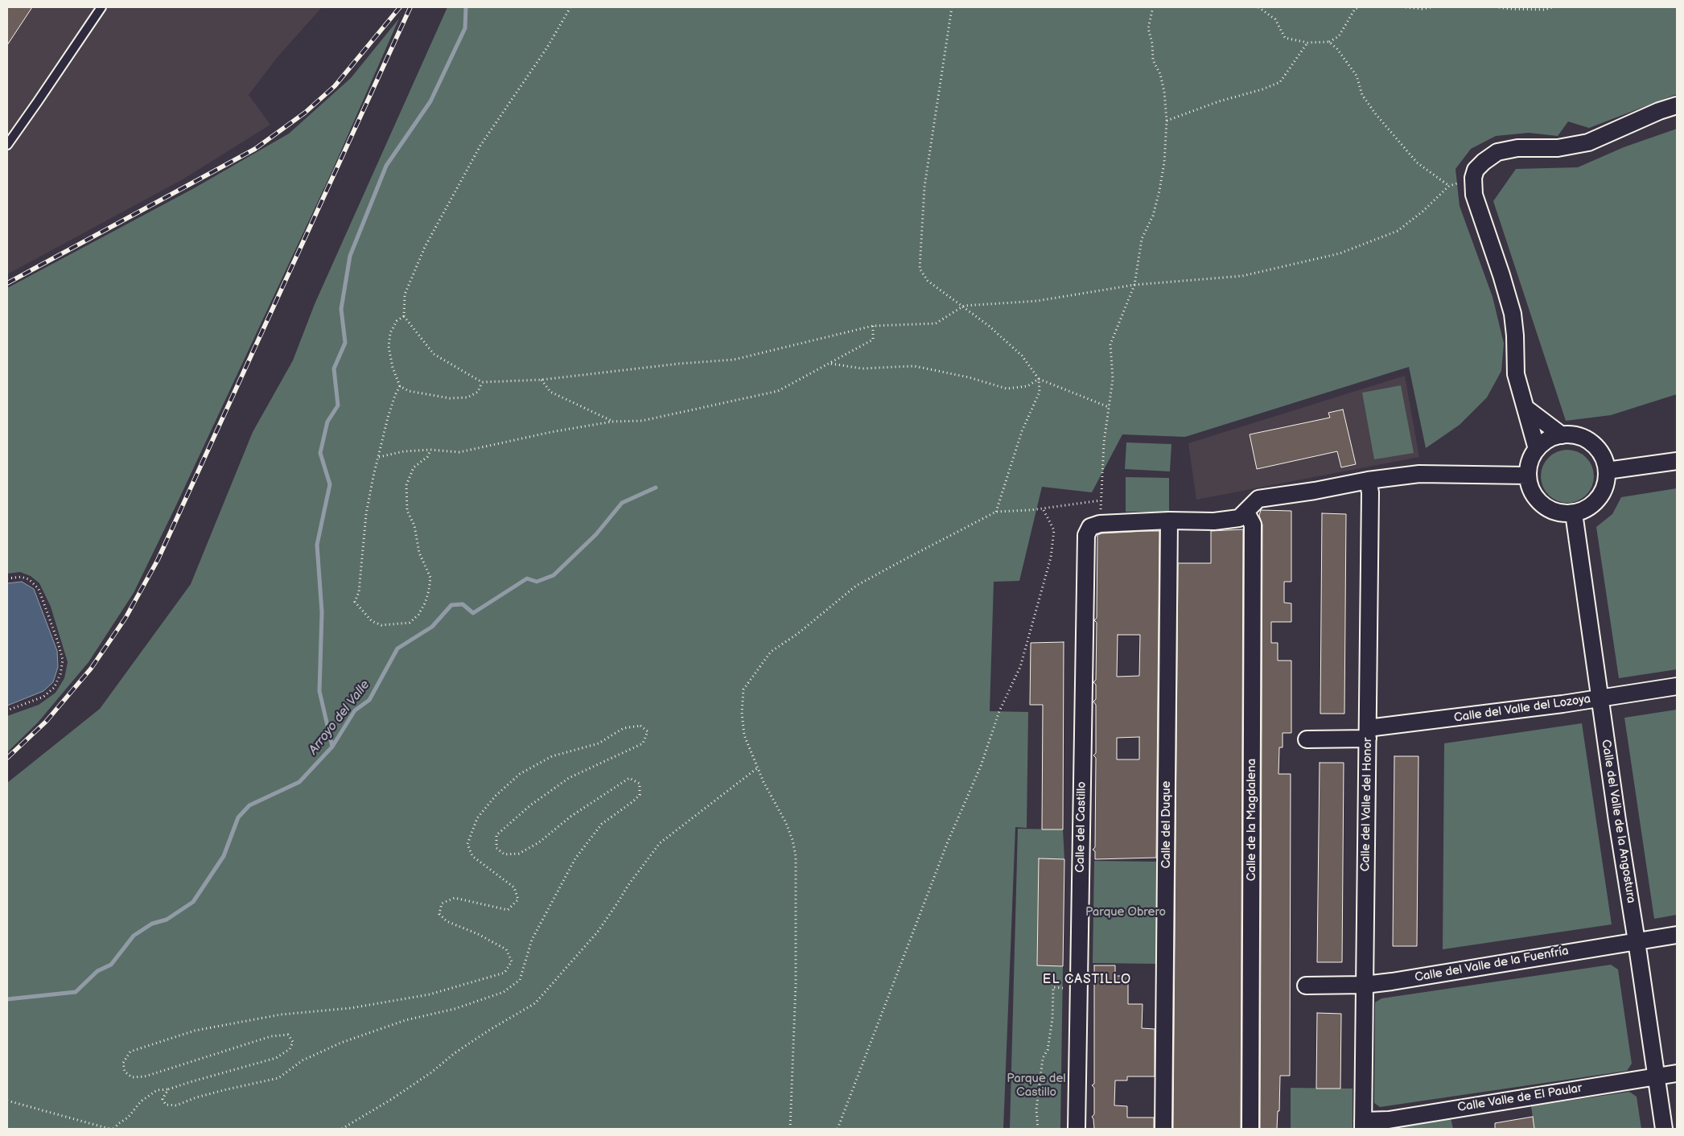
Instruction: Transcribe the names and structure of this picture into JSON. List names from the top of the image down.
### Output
{
  "streets": {
    "street": [
      "Calle del Valle del Lozoya",
      "Calle del Valle del Honor",
      "Calle de la Magdalena",
      "Calle del Valle de la Angostura",
      "Calle del Duque",
      "Calle del Castillo",
      "Calle del Valle de la Fuenfría",
      "Calle Valle de El Paular"
    ]
  },
  "crossings": [
    ["Calle del Valle del Lozoya", "Calle del Valle del Honor"],
    ["Calle del Valle del Lozoya", "Calle del Valle de la Angostura"],
    ["Calle del Valle del Honor", "Calle del Valle de la Fuenfría"],
    ["Calle del Valle del Honor", "Calle Valle de El Paular"],
    ["Calle del Valle de la Angostura", "Calle del Valle de la Fuenfría"],
    ["Calle del Valle de la Angostura", "Calle Valle de El Paular"]
  ],
  "districts": ["EL CASTILLO"],
  "water": ["Arroyo del Valle"],
  "parks": ["Parque Obrero", "Parque del Castillo"]
}
